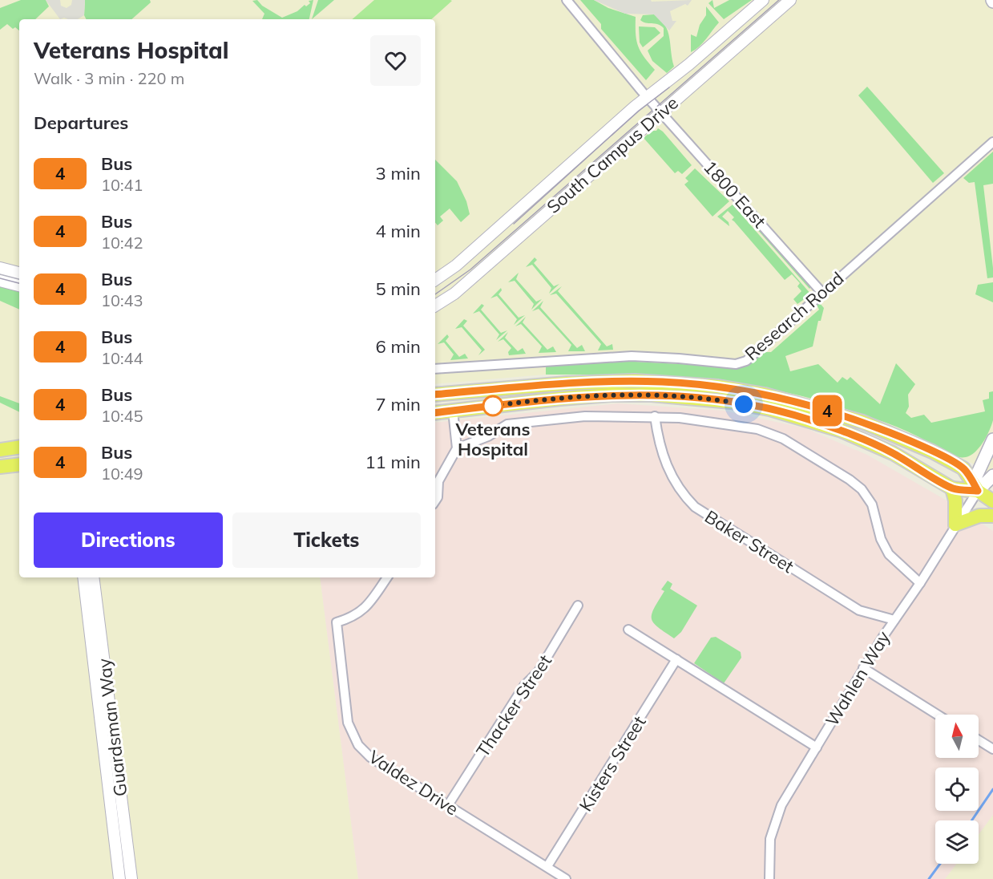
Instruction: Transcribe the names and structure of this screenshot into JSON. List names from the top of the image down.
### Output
{
  "streets": {
    "street": [
      "South Campus Drive",
      "1800 East",
      "Research Road",
      "Baker Street",
      "Wahlen Way",
      "Thacker Street",
      "Guardsman Way",
      "Kisters Street",
      "Valdez Drive"
    ]
  },
  "crossings": [
    ["South Campus Drive", "1800 East"],
    ["1800 East", "Research Road"],
    ["Baker Street", "Wahlen Way"],
    ["Thacker Street", "Valdez Drive"],
    ["Kisters Street", "Valdez Drive"]
  ],
  "places": ["Veterans Hospital"],
  "lines": ["bus line 4"],
  "north": "top",
  "page": {
    "on_map": "4",
    "heading": [
      ["Veterans Hospital", "Walk · 3 min · 220 m"],
      "Departures"
    ],
    "list": [
      {
        "mark": "4",
        "name": "Bus",
        "note": "10:41",
        "value": "3 min"
      },
      {
        "mark": "4",
        "name": "Bus",
        "note": "10:42",
        "value": "4 min"
      },
      {
        "mark": "4",
        "name": "Bus",
        "note": "10:43",
        "value": "5 min"
      },
      {
        "mark": "4",
        "name": "Bus",
        "note": "10:44",
        "value": "6 min"
      },
      {
        "mark": "4",
        "name": "Bus",
        "note": "10:45",
        "value": "7 min"
      },
      {
        "mark": "4",
        "name": "Bus",
        "note": "10:49",
        "value": "11 min"
      }
    ],
    "buttons": ["Directions", "Tickets"]
  }
}
